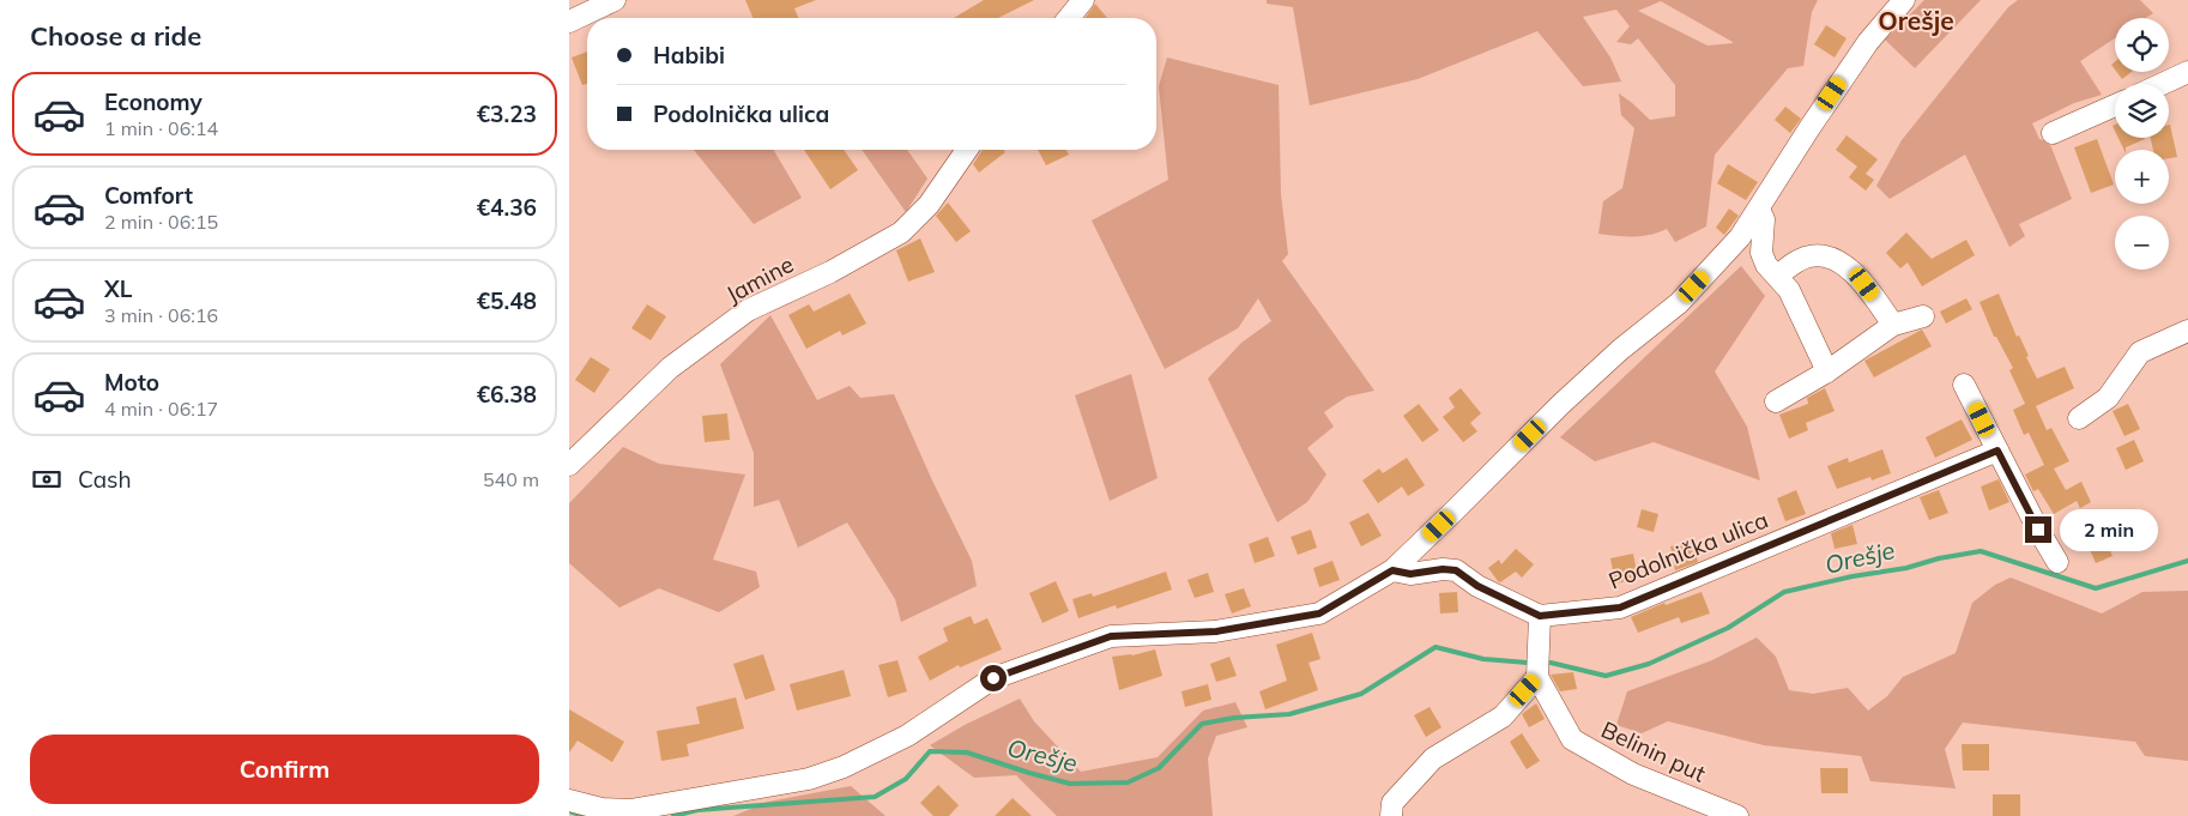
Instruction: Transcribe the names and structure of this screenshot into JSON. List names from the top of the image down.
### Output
{
  "streets": {
    "street": ["Jamine", "Podolnička ulica", "Belinin put"]
  },
  "districts": ["Orešje"],
  "water": ["Orešje"],
  "page": {
    "heading": "Choose a ride",
    "map_buttons": ["+", "−"],
    "banner": ["Habibi", "Podolnička ulica"],
    "list": [
      {
        "name": "Economy",
        "note": "1 min · 06:14",
        "value": "€3.23"
      },
      {
        "name": "Comfort",
        "note": "2 min · 06:15",
        "value": "€4.36"
      },
      {
        "name": "XL",
        "note": "3 min · 06:16",
        "value": "€5.48"
      },
      {
        "name": "Moto",
        "note": "4 min · 06:17",
        "value": "€6.38"
      }
    ],
    "pay": ["Cash", "540 m"],
    "bubble": "2 min",
    "buttons": "Confirm"
  }
}
